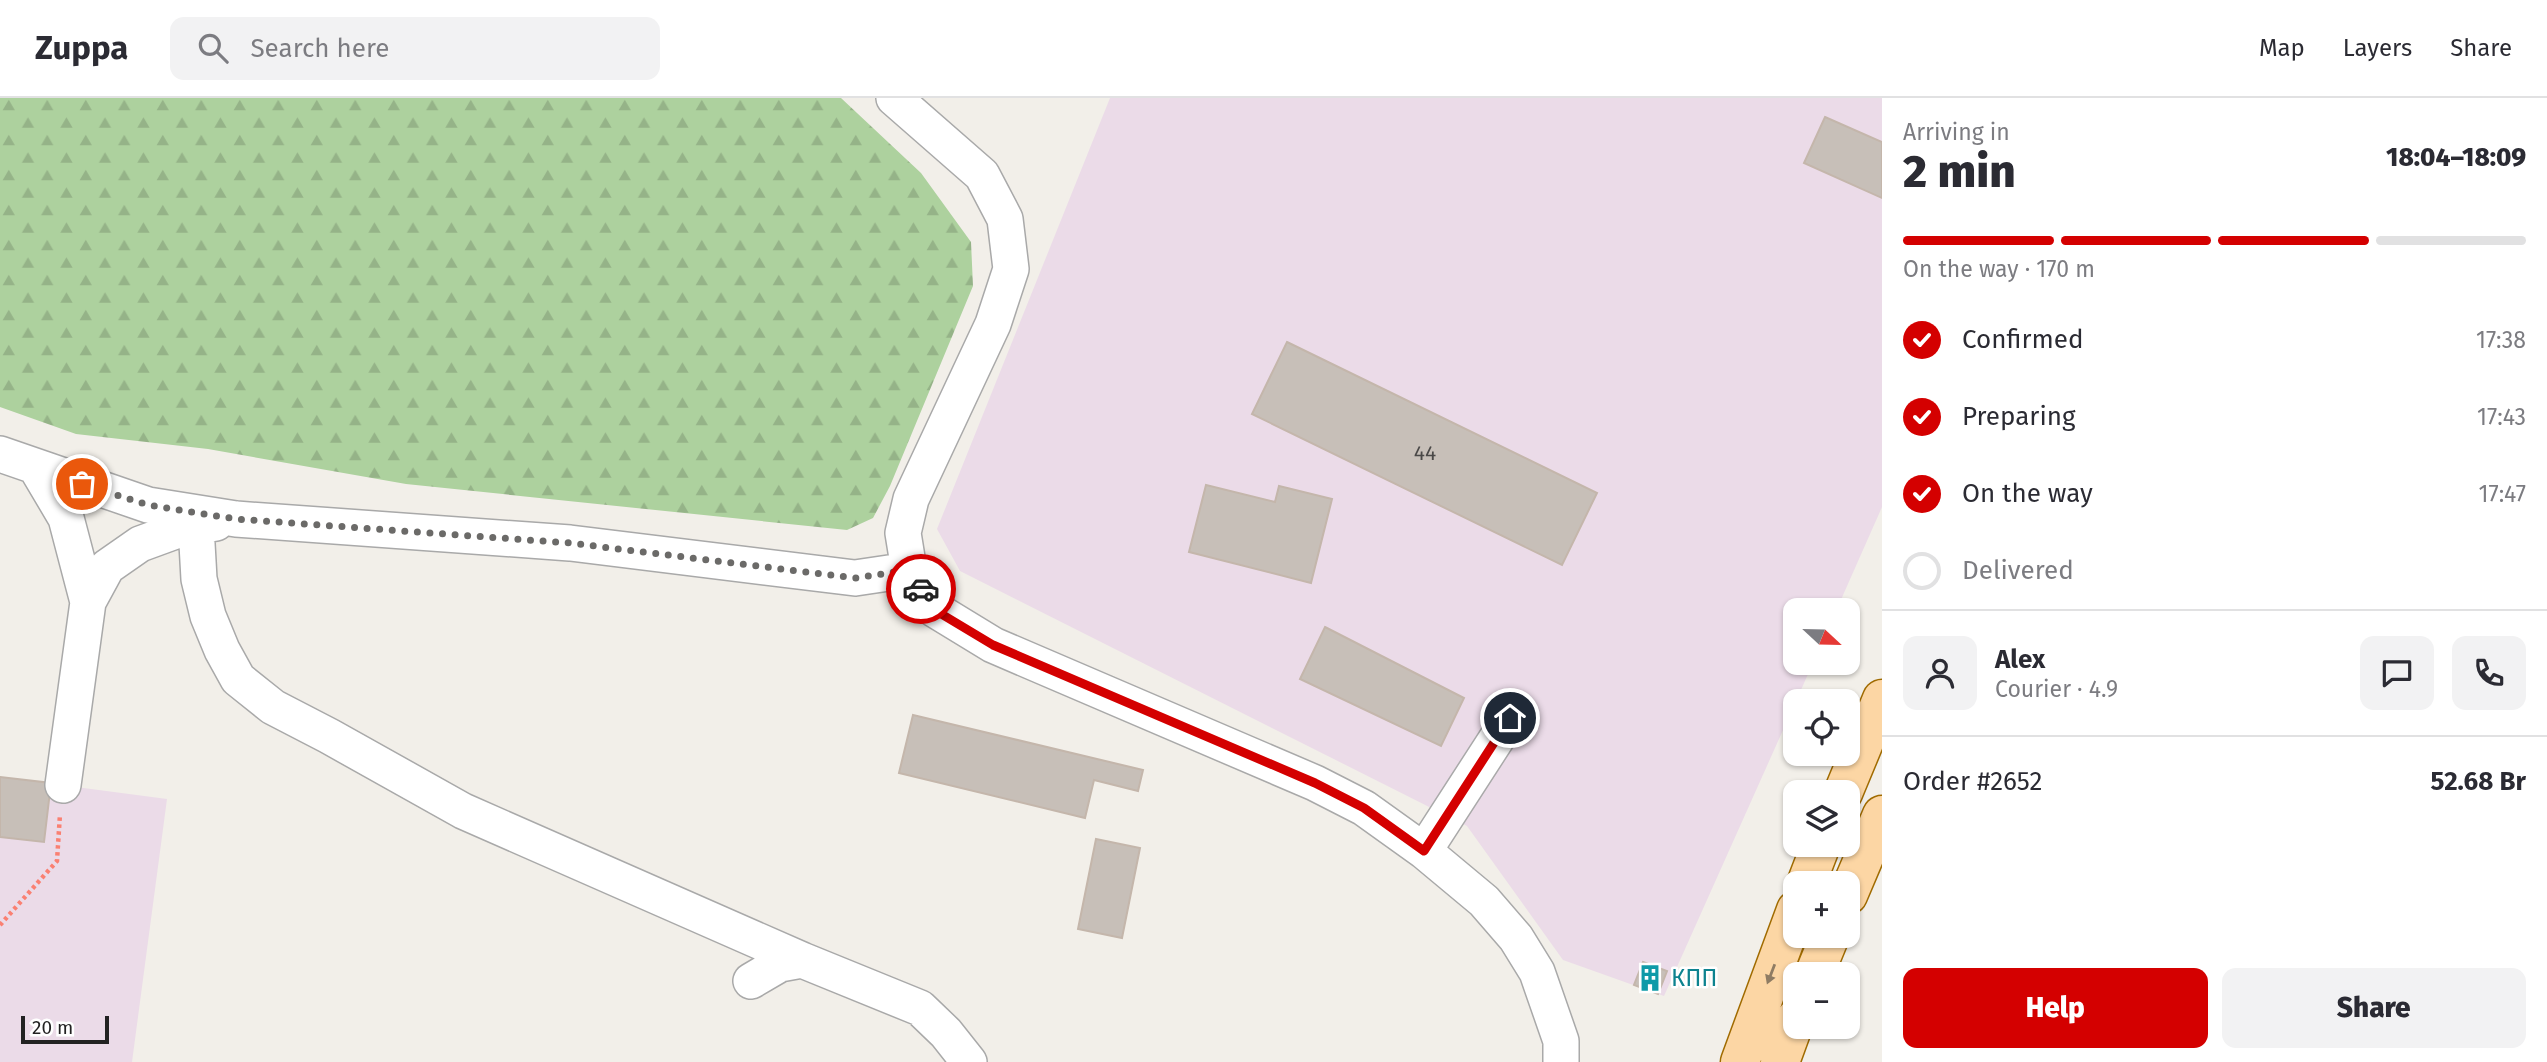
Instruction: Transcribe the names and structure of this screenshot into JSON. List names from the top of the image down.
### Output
{
  "places": {
    "building": ["КПП"]
  },
  "house_numbers": ["44"],
  "scale_bar": "20 m",
  "north": "right",
  "page": {
    "header": "Zuppa",
    "search": "Search here",
    "nav": ["Map", "Layers", "Share"],
    "heading": ["2 min", "Arriving in", "18:04–18:09"],
    "panel": [
      "Alex",
      "Courier · 4.9",
      "Order #2652",
      "52.68 Br"
    ],
    "bar": "On the way · 170 m",
    "list": [
      ["Confirmed", "17:38"],
      ["Preparing", "17:43"],
      ["On the way", "17:47"],
      "Delivered"
    ],
    "map_buttons": ["+", "−"],
    "buttons": ["Help", "Share"],
    "scale": "20 m"
  }
}
